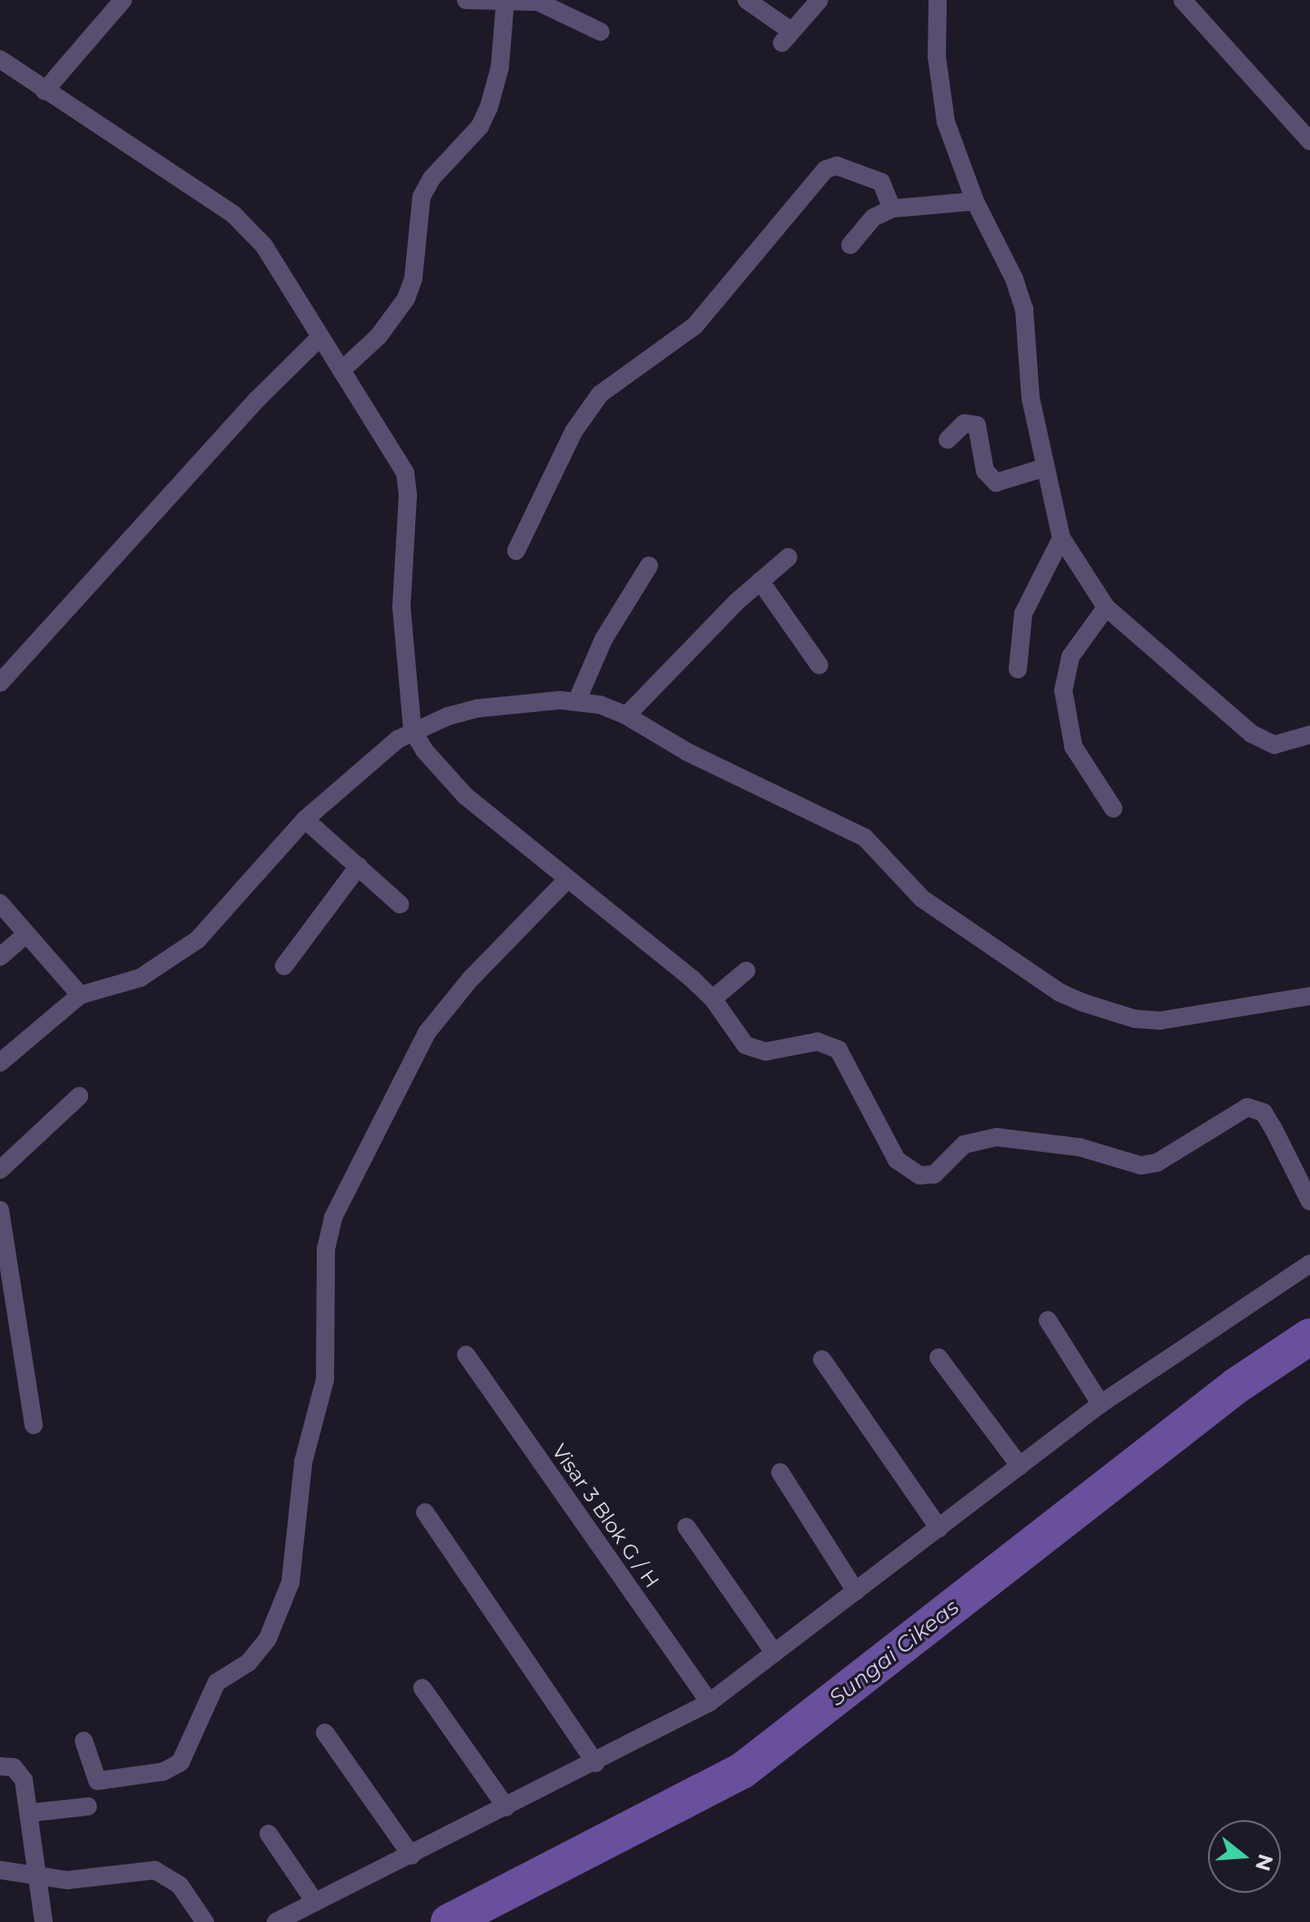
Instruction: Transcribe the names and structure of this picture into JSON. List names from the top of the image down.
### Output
{
  "streets": {
    "street": ["Visar 3 Blok G / H"]
  },
  "water": ["Sungai Cikeas"],
  "north": "right"
}
